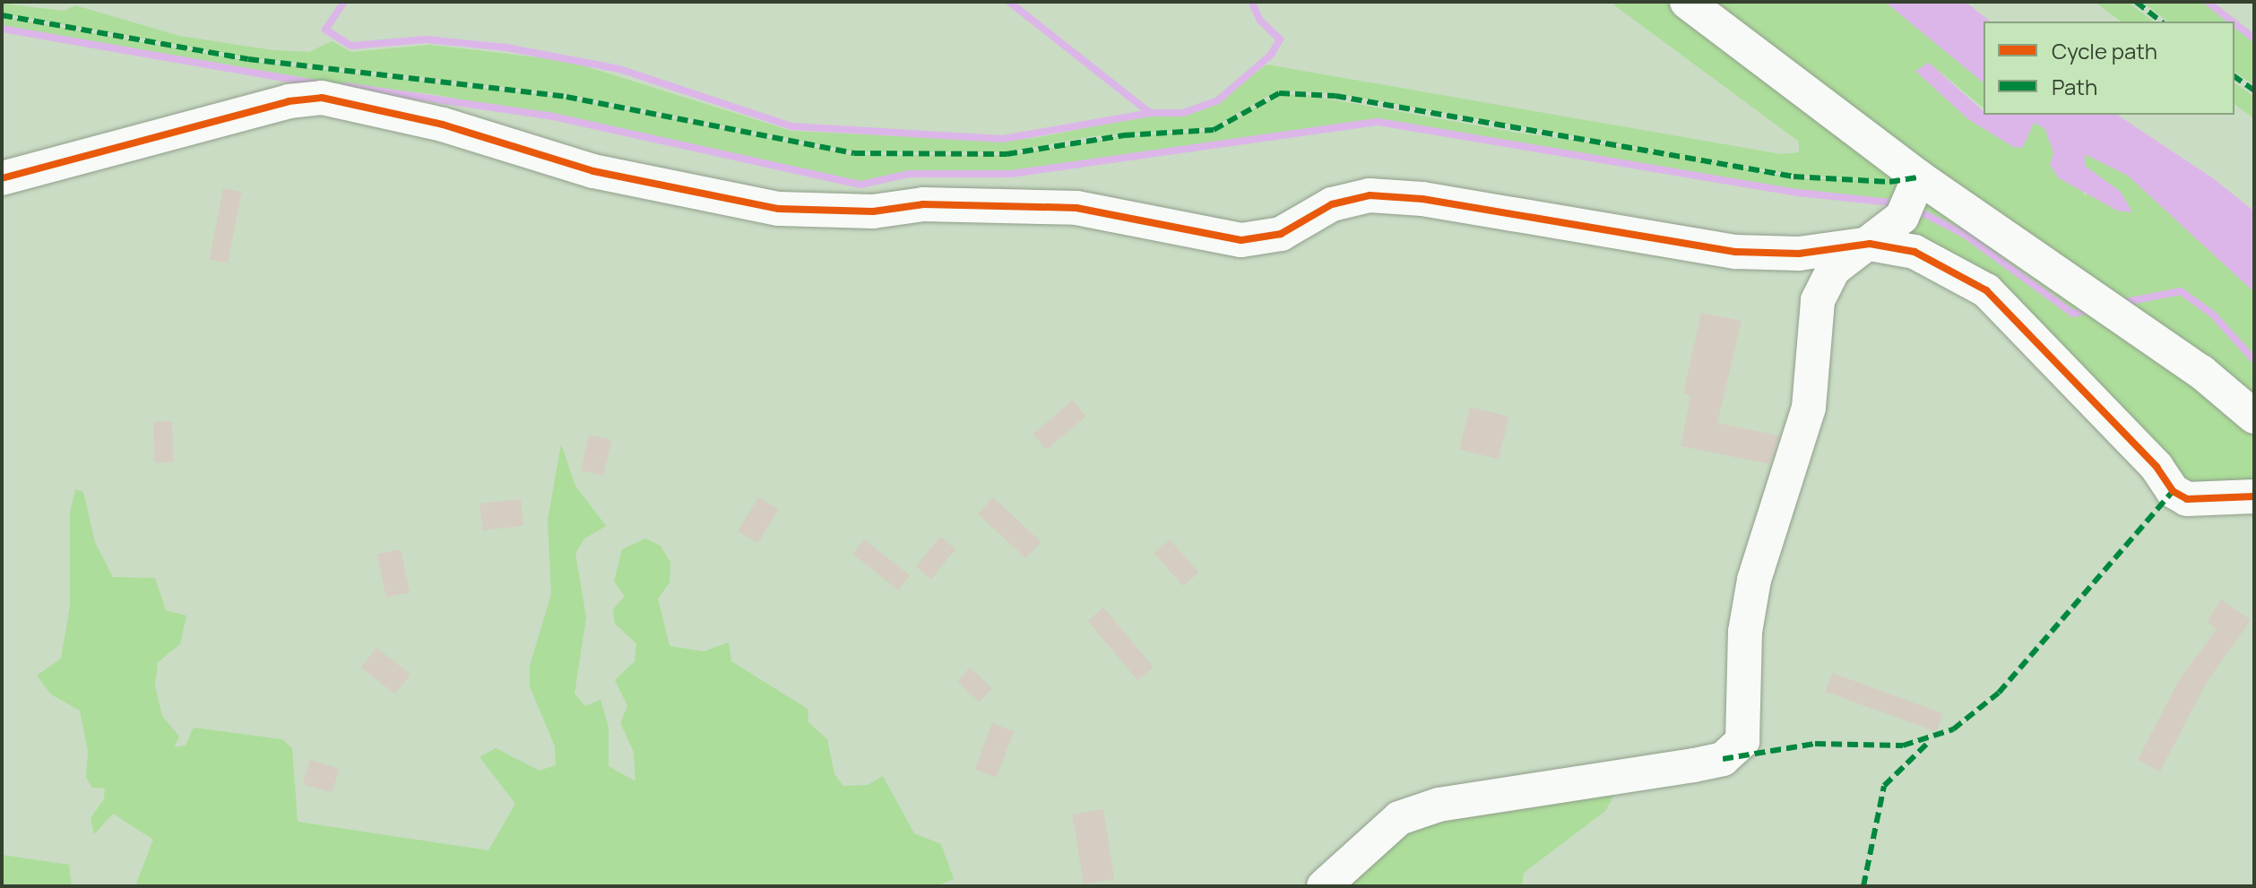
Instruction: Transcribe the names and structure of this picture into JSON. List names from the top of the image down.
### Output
{
  "legend": ["Cycle path", "Path"]
}
